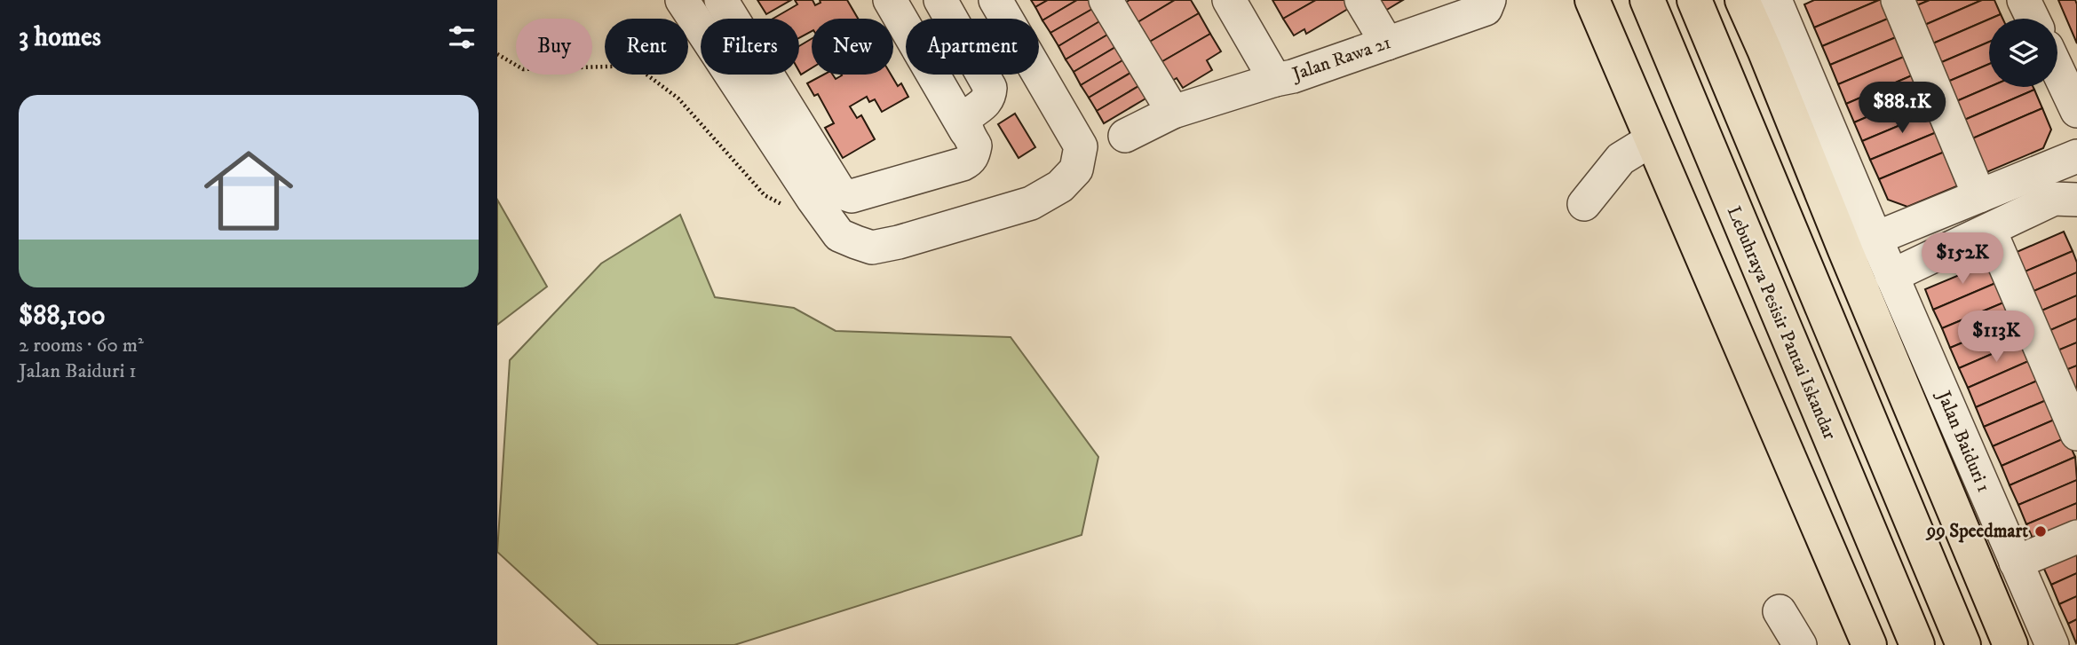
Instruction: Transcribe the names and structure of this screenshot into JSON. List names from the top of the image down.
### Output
{
  "streets": {
    "main road": ["Lebuhraya Pesisir Pantai Iskandar"],
    "street": ["Jalan Rawa 21", "Jalan Baiduri 1"]
  },
  "places": ["99 Speedmart"],
  "page": {
    "heading": "3 homes",
    "chip": [
      "Buy",
      "Rent",
      "Filters",
      "New",
      "Apartment"
    ],
    "list": [
      {
        "name": "$88,100",
        "note": "2 rooms · 60 m² · Jalan Baiduri 1"
      }
    ],
    "price": ["$88.1K", "$152K", "$113K"]
  }
}
